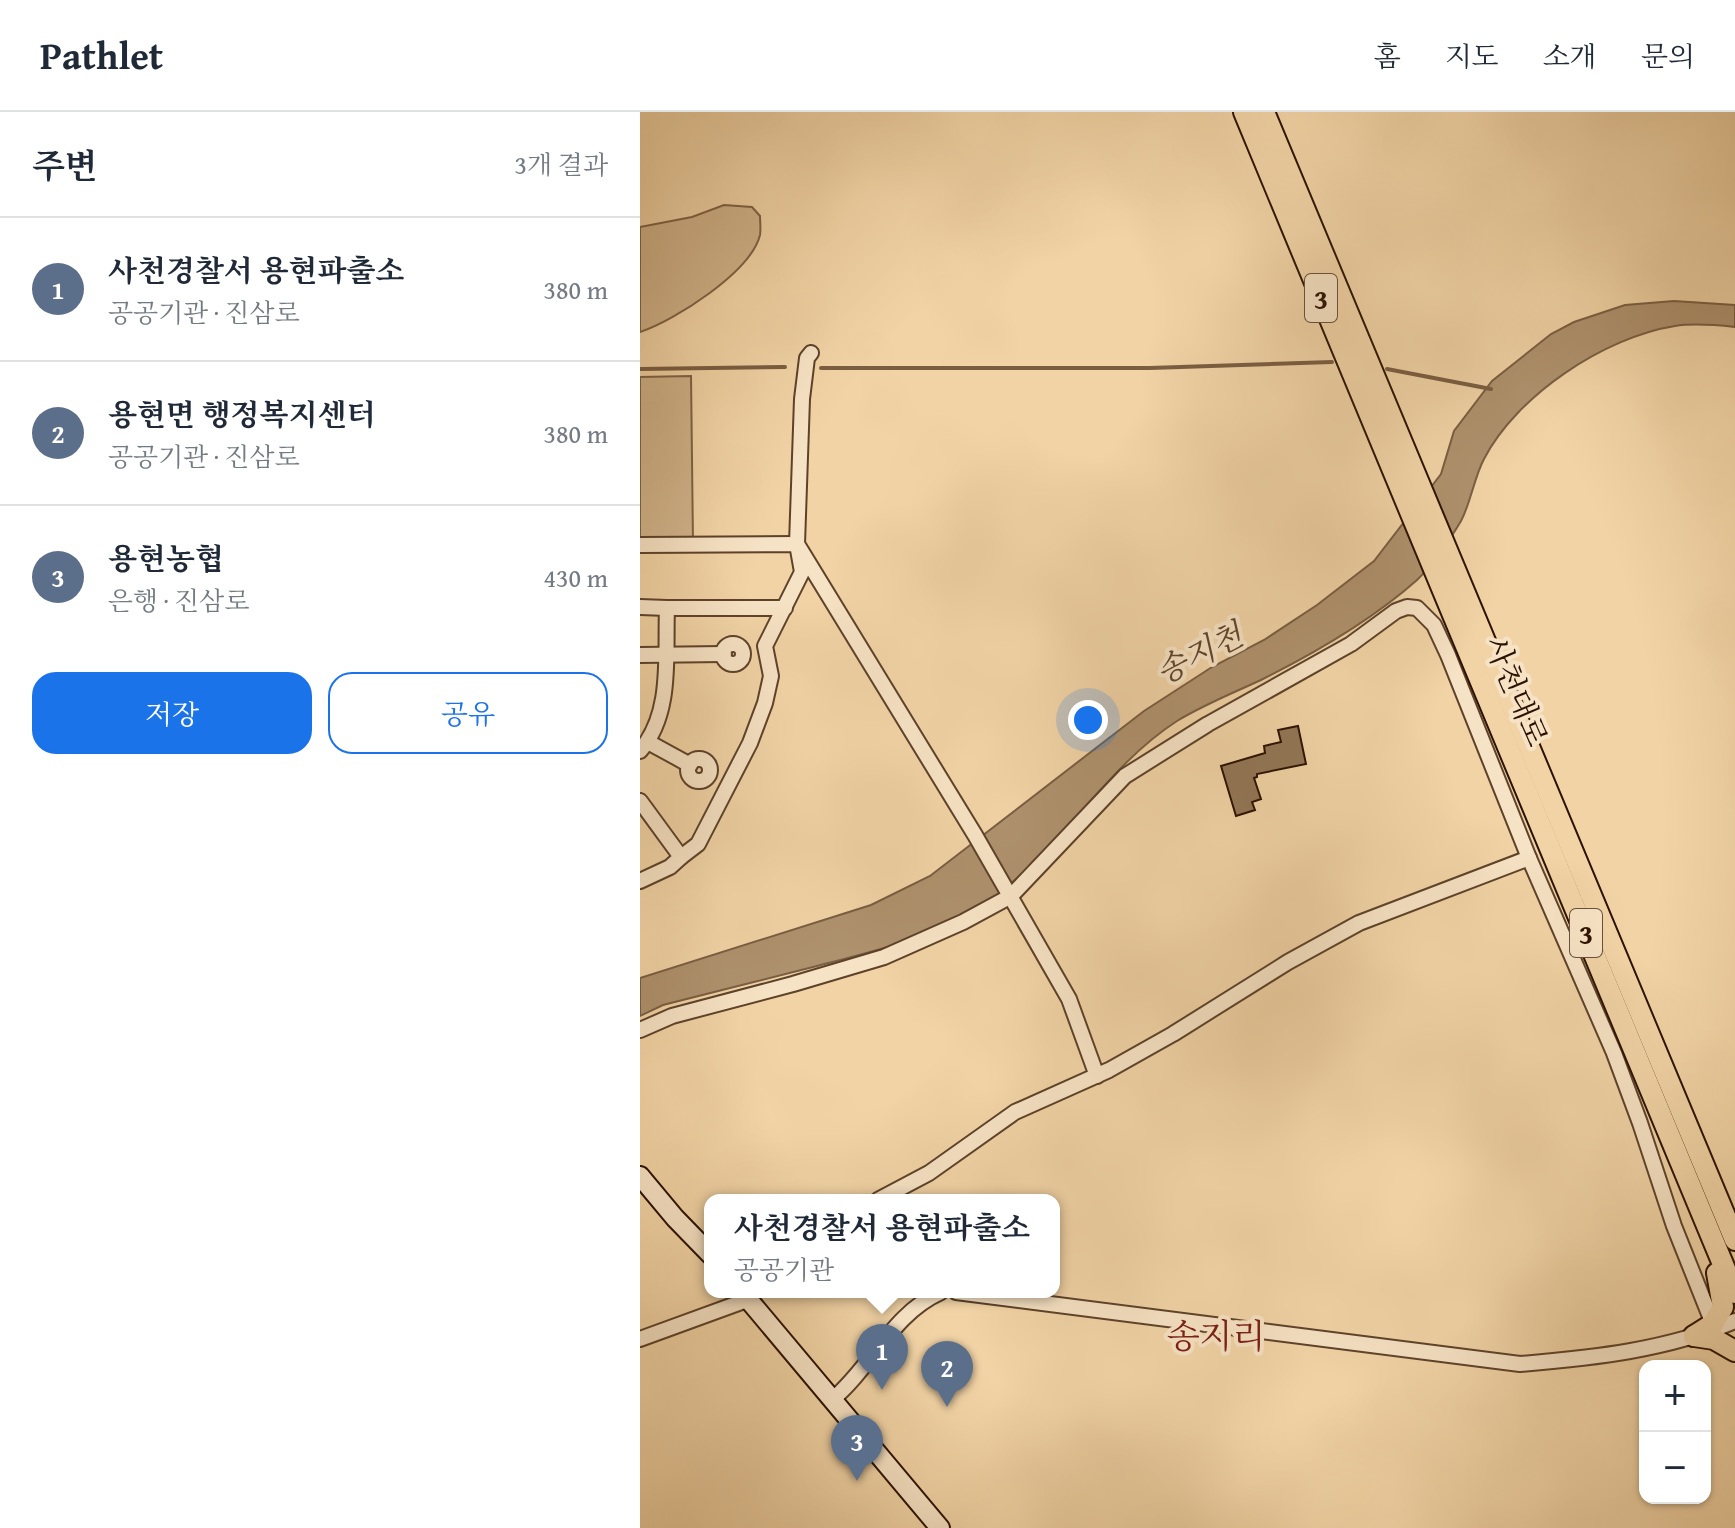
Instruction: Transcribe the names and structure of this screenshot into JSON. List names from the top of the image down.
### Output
{
  "streets": {
    "main road": ["3", "사천대로"]
  },
  "districts": ["송지리"],
  "water": ["송지천"],
  "page": {
    "header": "Pathlet",
    "nav": [
      "홈",
      "지도",
      "소개",
      "문의"
    ],
    "heading": ["주변", "3개 결과"],
    "list": [
      {
        "mark": "1",
        "name": "사천경찰서 용현파출소",
        "note": "공공기관 · 진삼로",
        "value": "380 m"
      },
      {
        "mark": "2",
        "name": "용현면 행정복지센터",
        "note": "공공기관 · 진삼로",
        "value": "380 m"
      },
      {
        "mark": "3",
        "name": "용현농협",
        "note": "은행 · 진삼로",
        "value": "430 m"
      }
    ],
    "buttons": ["저장", "공유"],
    "popup": ["사천경찰서 용현파출소", "공공기관"],
    "pins": ["1", "2", "3"],
    "map_buttons": ["+", "−"]
  }
}
